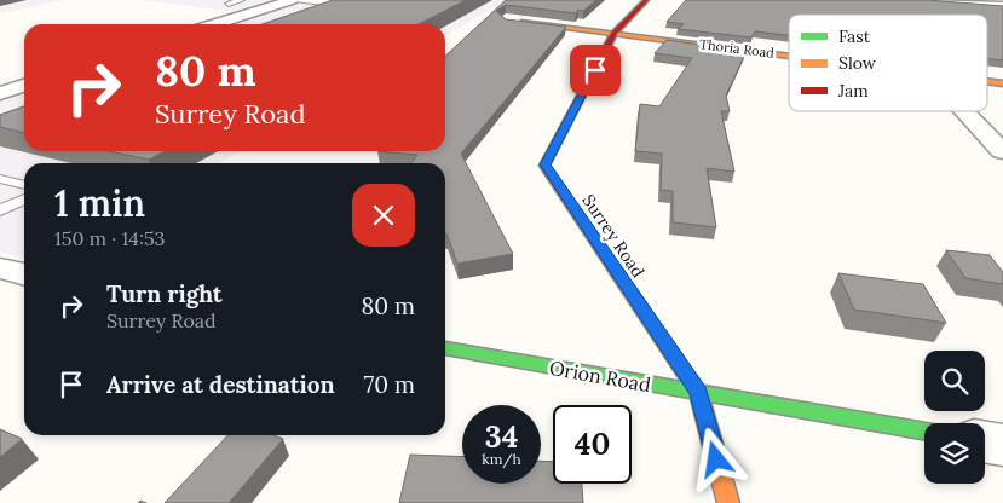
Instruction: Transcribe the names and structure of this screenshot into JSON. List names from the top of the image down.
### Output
{
  "streets": {
    "street": ["Thoria Road", "Surrey Road", "Orion Road"]
  },
  "crossings": [
    ["Thoria Road", "Surrey Road"],
    ["Surrey Road", "Orion Road"]
  ],
  "legend": ["Fast", "Slow", "Jam"],
  "page": {
    "turn": ["80 m", "Surrey Road"],
    "heading": ["1 min", "150 m · 14:53"],
    "list": [
      {
        "name": "Turn right",
        "note": "Surrey Road",
        "value": "80 m"
      },
      {
        "name": "Arrive at destination",
        "value": "70 m"
      }
    ],
    "speed": "34 km/h",
    "limit": "40"
  }
}
